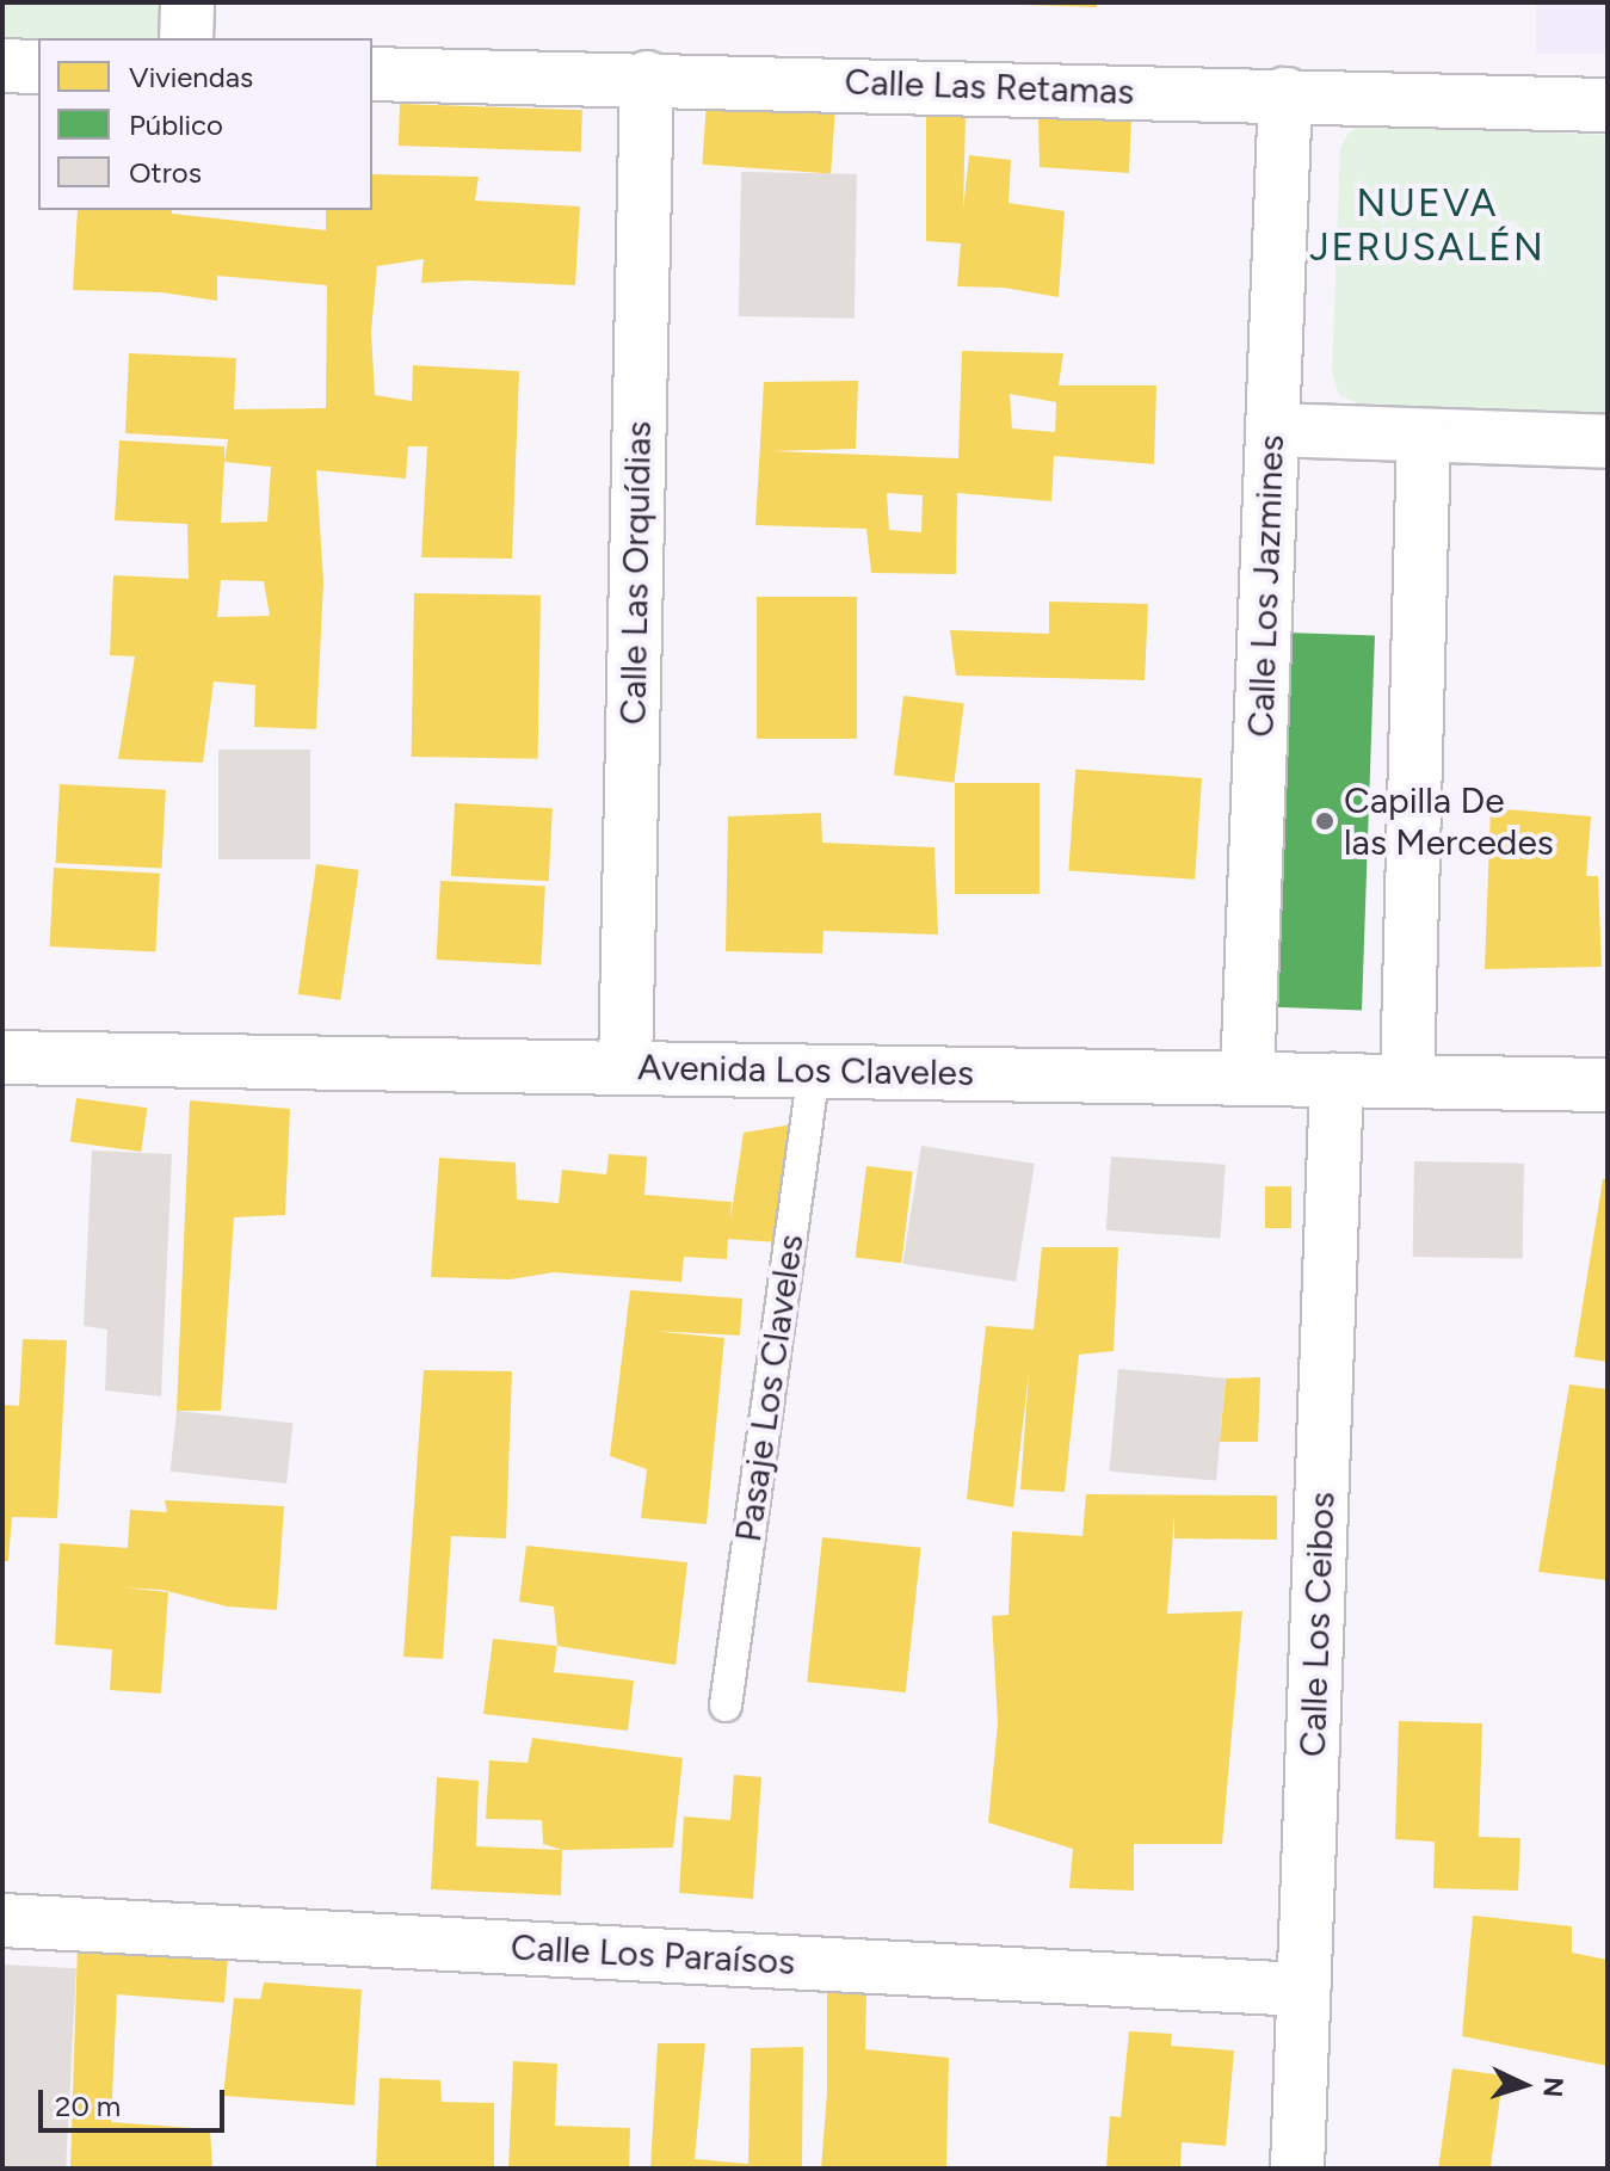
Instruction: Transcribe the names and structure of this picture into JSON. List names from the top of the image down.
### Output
{
  "streets": {
    "street": [
      "Calle Las Retamas",
      "Calle Las Orquídias",
      "Calle Los Jazmines",
      "Avenida Los Claveles",
      "Calle Los Ceibos",
      "Calle Los Paraísos"
    ],
    "lane": ["Pasaje Los Claveles"]
  },
  "crossings": [
    ["Calle Las Retamas", "Calle Las Orquídias"],
    ["Calle Las Retamas", "Calle Los Jazmines"],
    ["Calle Las Orquídias", "Avenida Los Claveles"],
    ["Calle Los Jazmines", "Avenida Los Claveles"],
    ["Avenida Los Claveles", "Pasaje Los Claveles"],
    ["Avenida Los Claveles", "Calle Los Ceibos"],
    ["Calle Los Ceibos", "Calle Los Paraísos"]
  ],
  "districts": ["NUEVA JERUSALÉN"],
  "places": ["Capilla De las Mercedes"],
  "legend": ["Viviendas", "Público", "Otros"],
  "scale_bar": "20 m",
  "north": "right"
}
